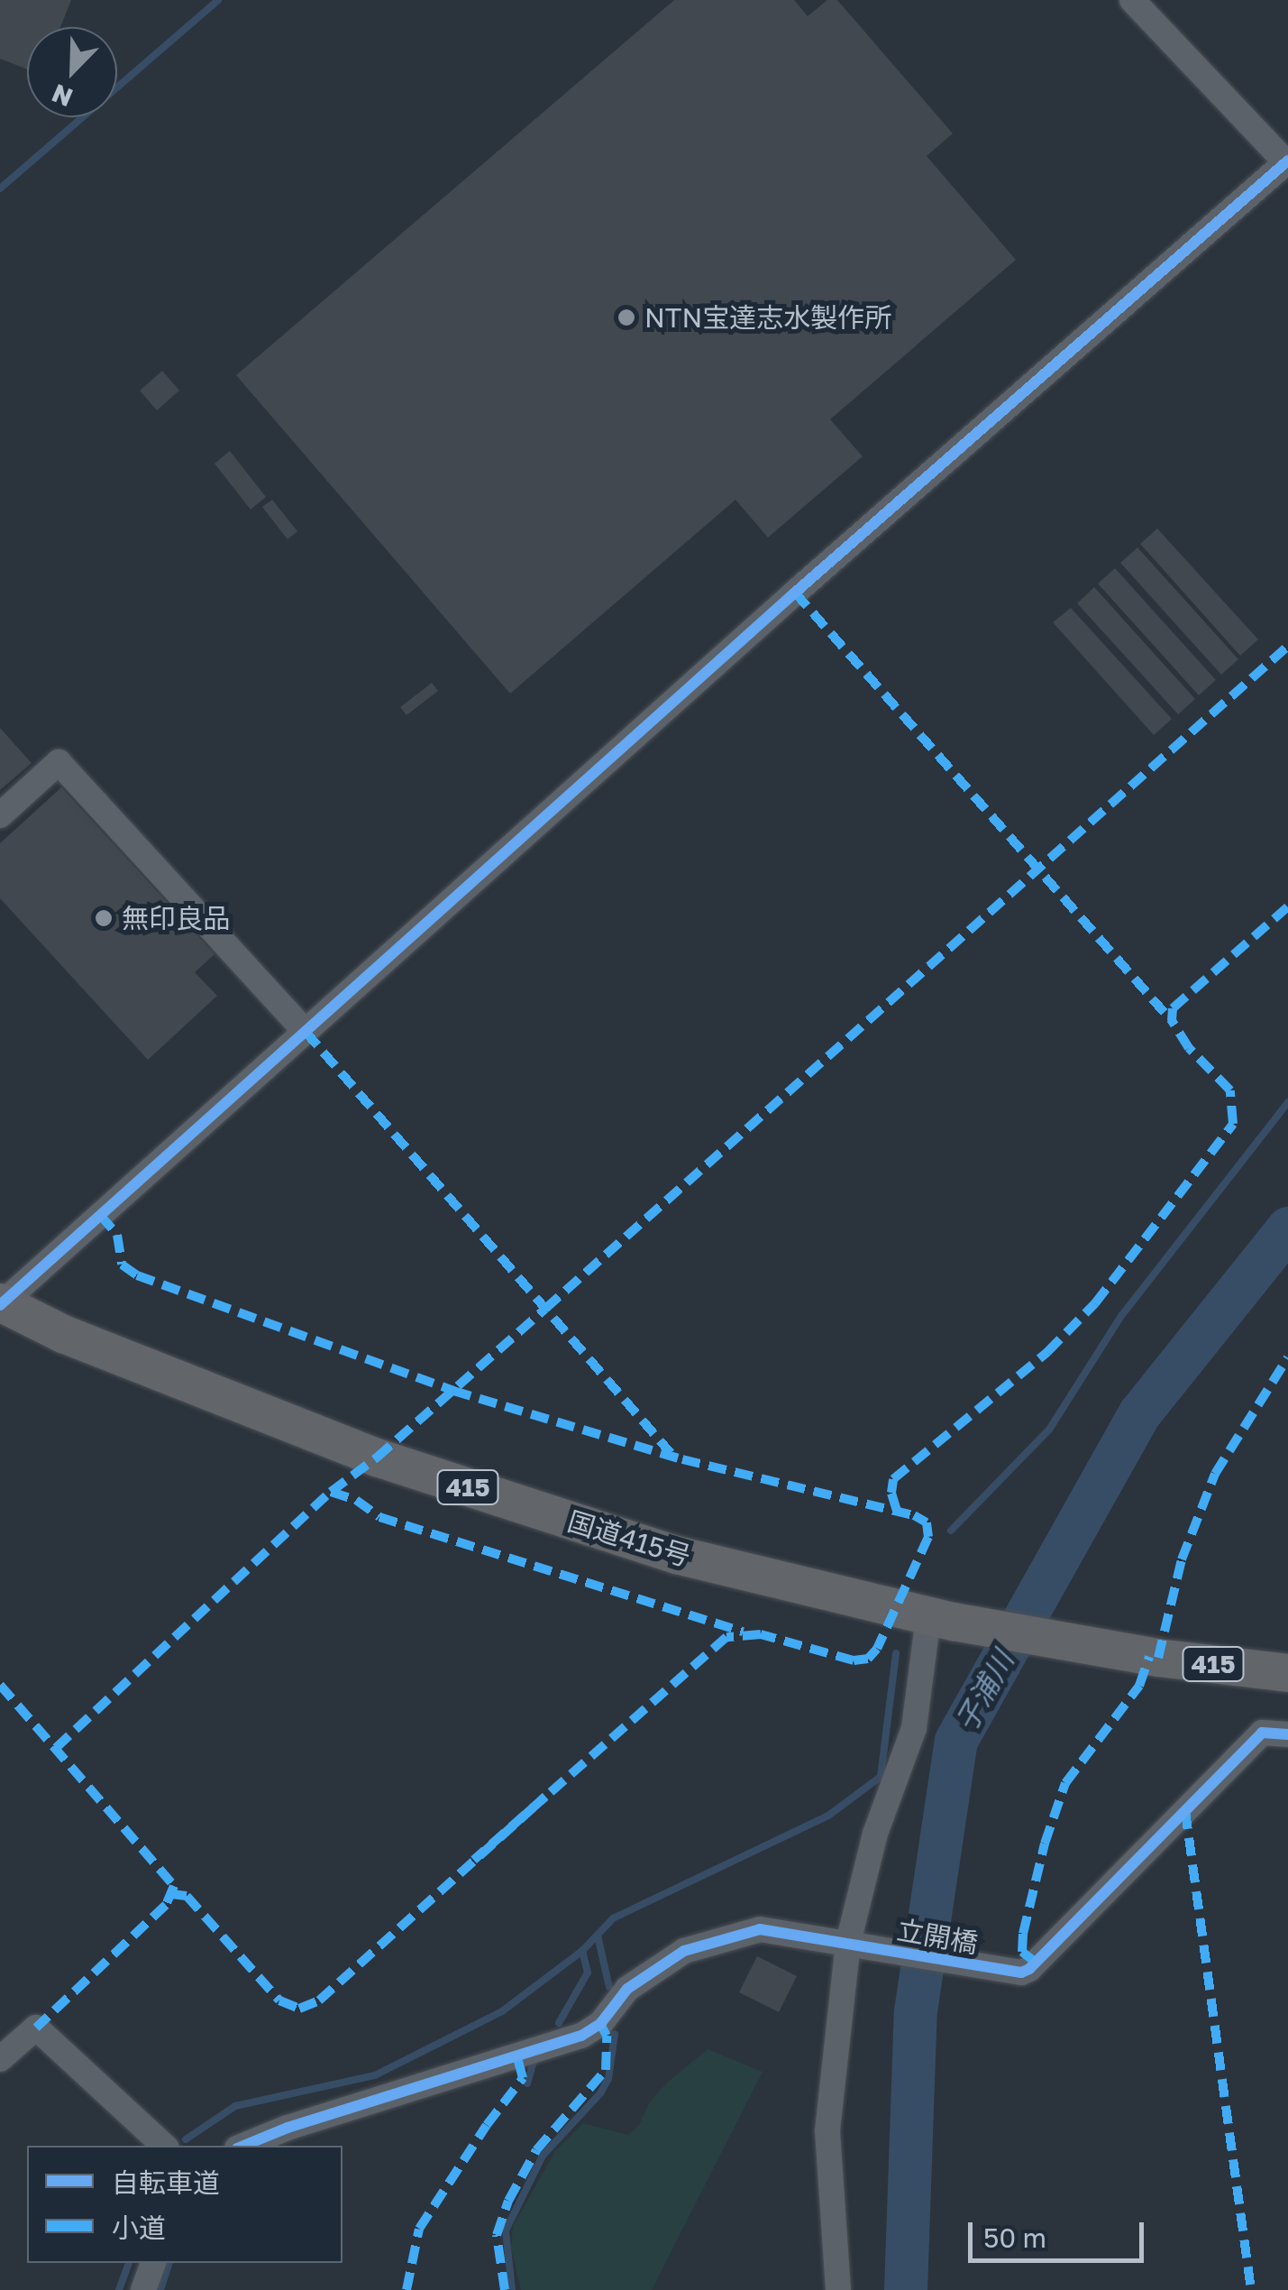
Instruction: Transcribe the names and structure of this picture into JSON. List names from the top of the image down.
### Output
{
  "streets": {
    "highway": ["415", "国道415号"],
    "street": ["立開橋"]
  },
  "water": ["子浦川"],
  "places": ["NTN宝達志水製作所", "無印良品"],
  "legend": ["自転車道", "小道"],
  "scale_bar": "50 m",
  "north": "bottom left"
}
